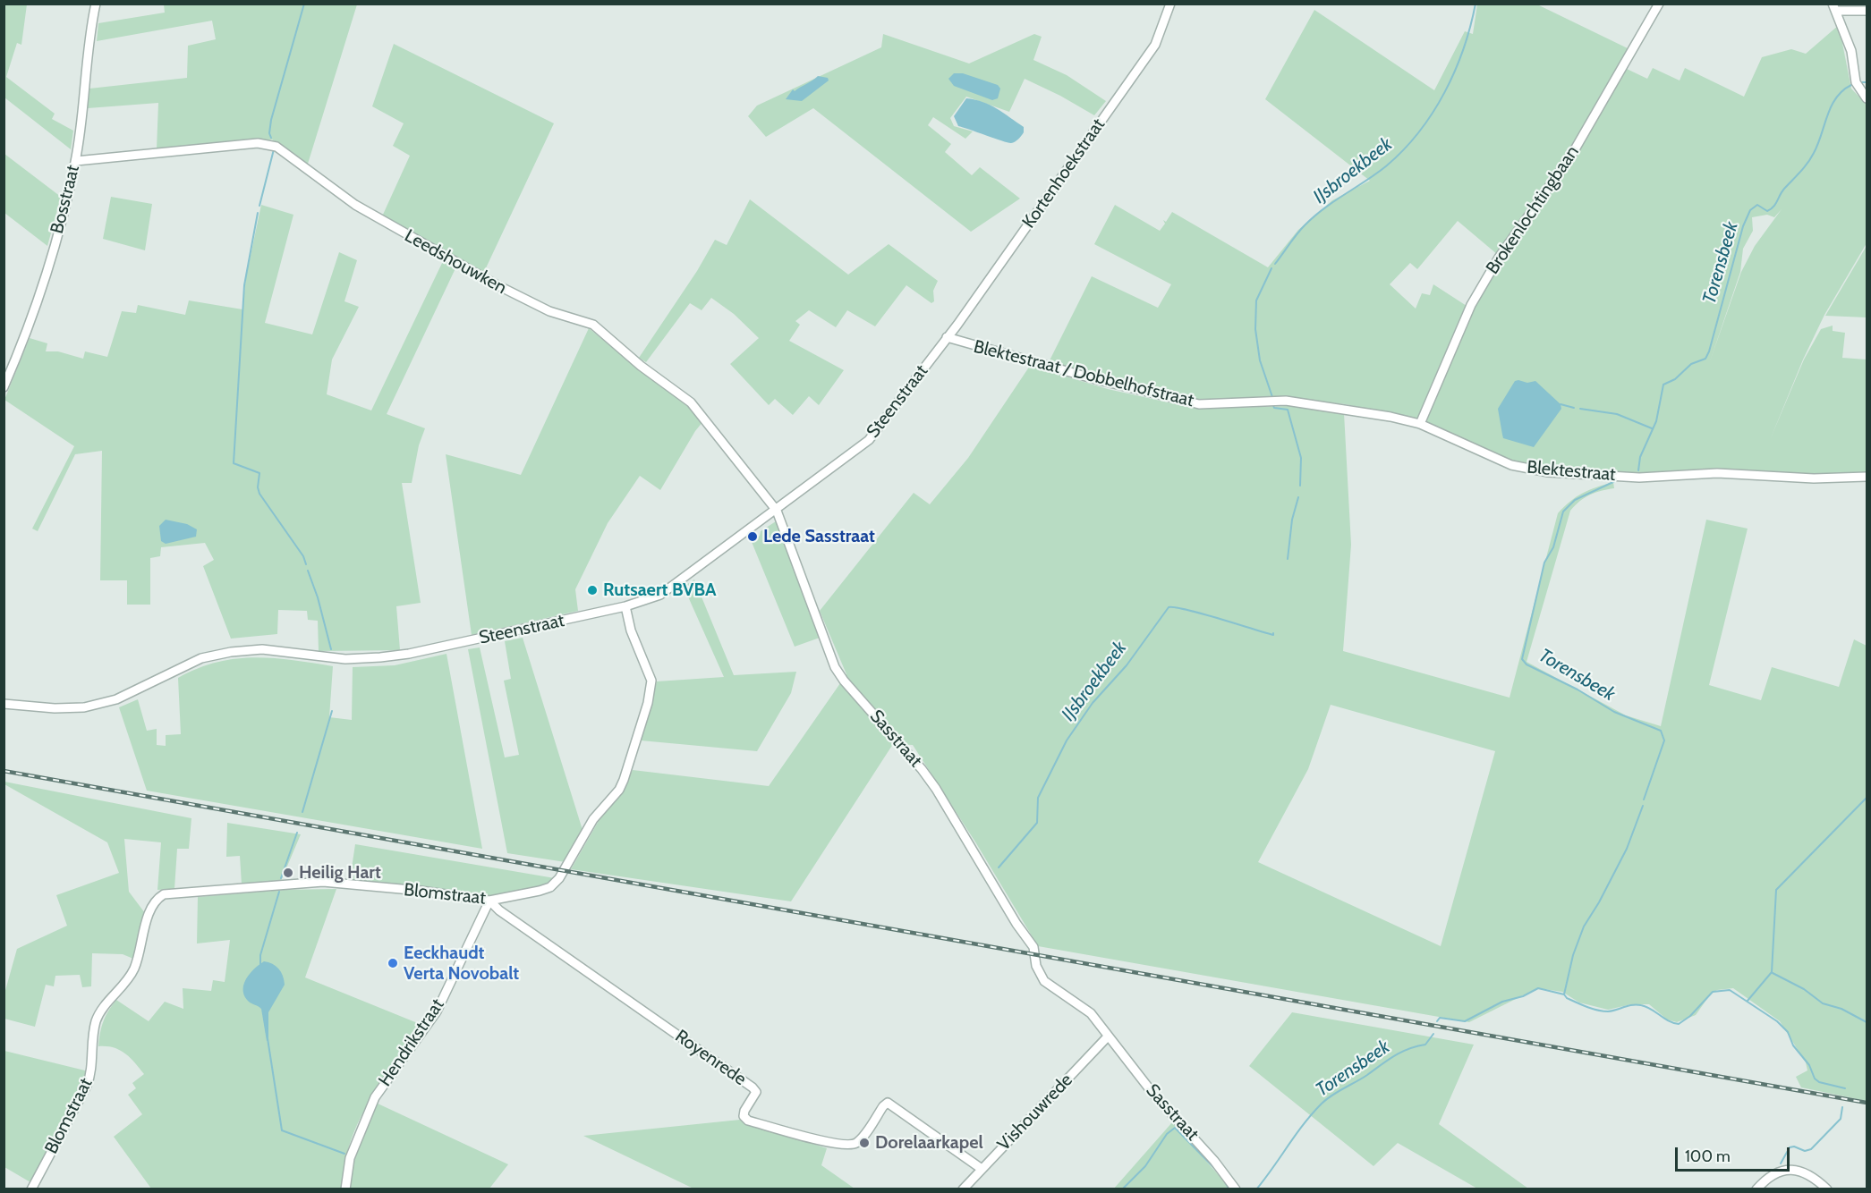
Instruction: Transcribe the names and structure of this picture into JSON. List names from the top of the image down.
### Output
{
  "streets": {
    "street": [
      "Kortenhoekstraat",
      "Bosstraat",
      "Brokenlochtingbaan",
      "Leedshouwken",
      "Blektestraat / Dobbelhofstraat",
      "Steenstraat",
      "Blektestraat",
      "Sasstraat",
      "Blomstraat",
      "Hendrikstraat",
      "Royenrede",
      "Vishouwrede"
    ]
  },
  "crossings": [
    ["Kortenhoekstraat", "Blektestraat / Dobbelhofstraat"],
    ["Kortenhoekstraat", "Steenstraat"],
    ["Bosstraat", "Leedshouwken"],
    ["Brokenlochtingbaan", "Blektestraat"],
    ["Leedshouwken", "Steenstraat"],
    ["Leedshouwken", "Sasstraat"],
    ["Blektestraat / Dobbelhofstraat", "Steenstraat"],
    ["Blektestraat / Dobbelhofstraat", "Blektestraat"],
    ["Steenstraat", "Sasstraat"],
    ["Steenstraat", "Blomstraat"],
    ["Sasstraat", "Vishouwrede"],
    ["Blomstraat", "Hendrikstraat"],
    ["Blomstraat", "Royenrede"],
    ["Hendrikstraat", "Royenrede"],
    ["Royenrede", "Vishouwrede"]
  ],
  "water": ["IJsbroekbeek", "Torensbeek"],
  "places": [
    "Lede Sasstraat",
    "Rutsaert BVBA",
    "Heilig Hart",
    "Eeckhaudt Verta Novobalt",
    "Dorelaarkapel"
  ],
  "scale_bar": "100 m"
}
